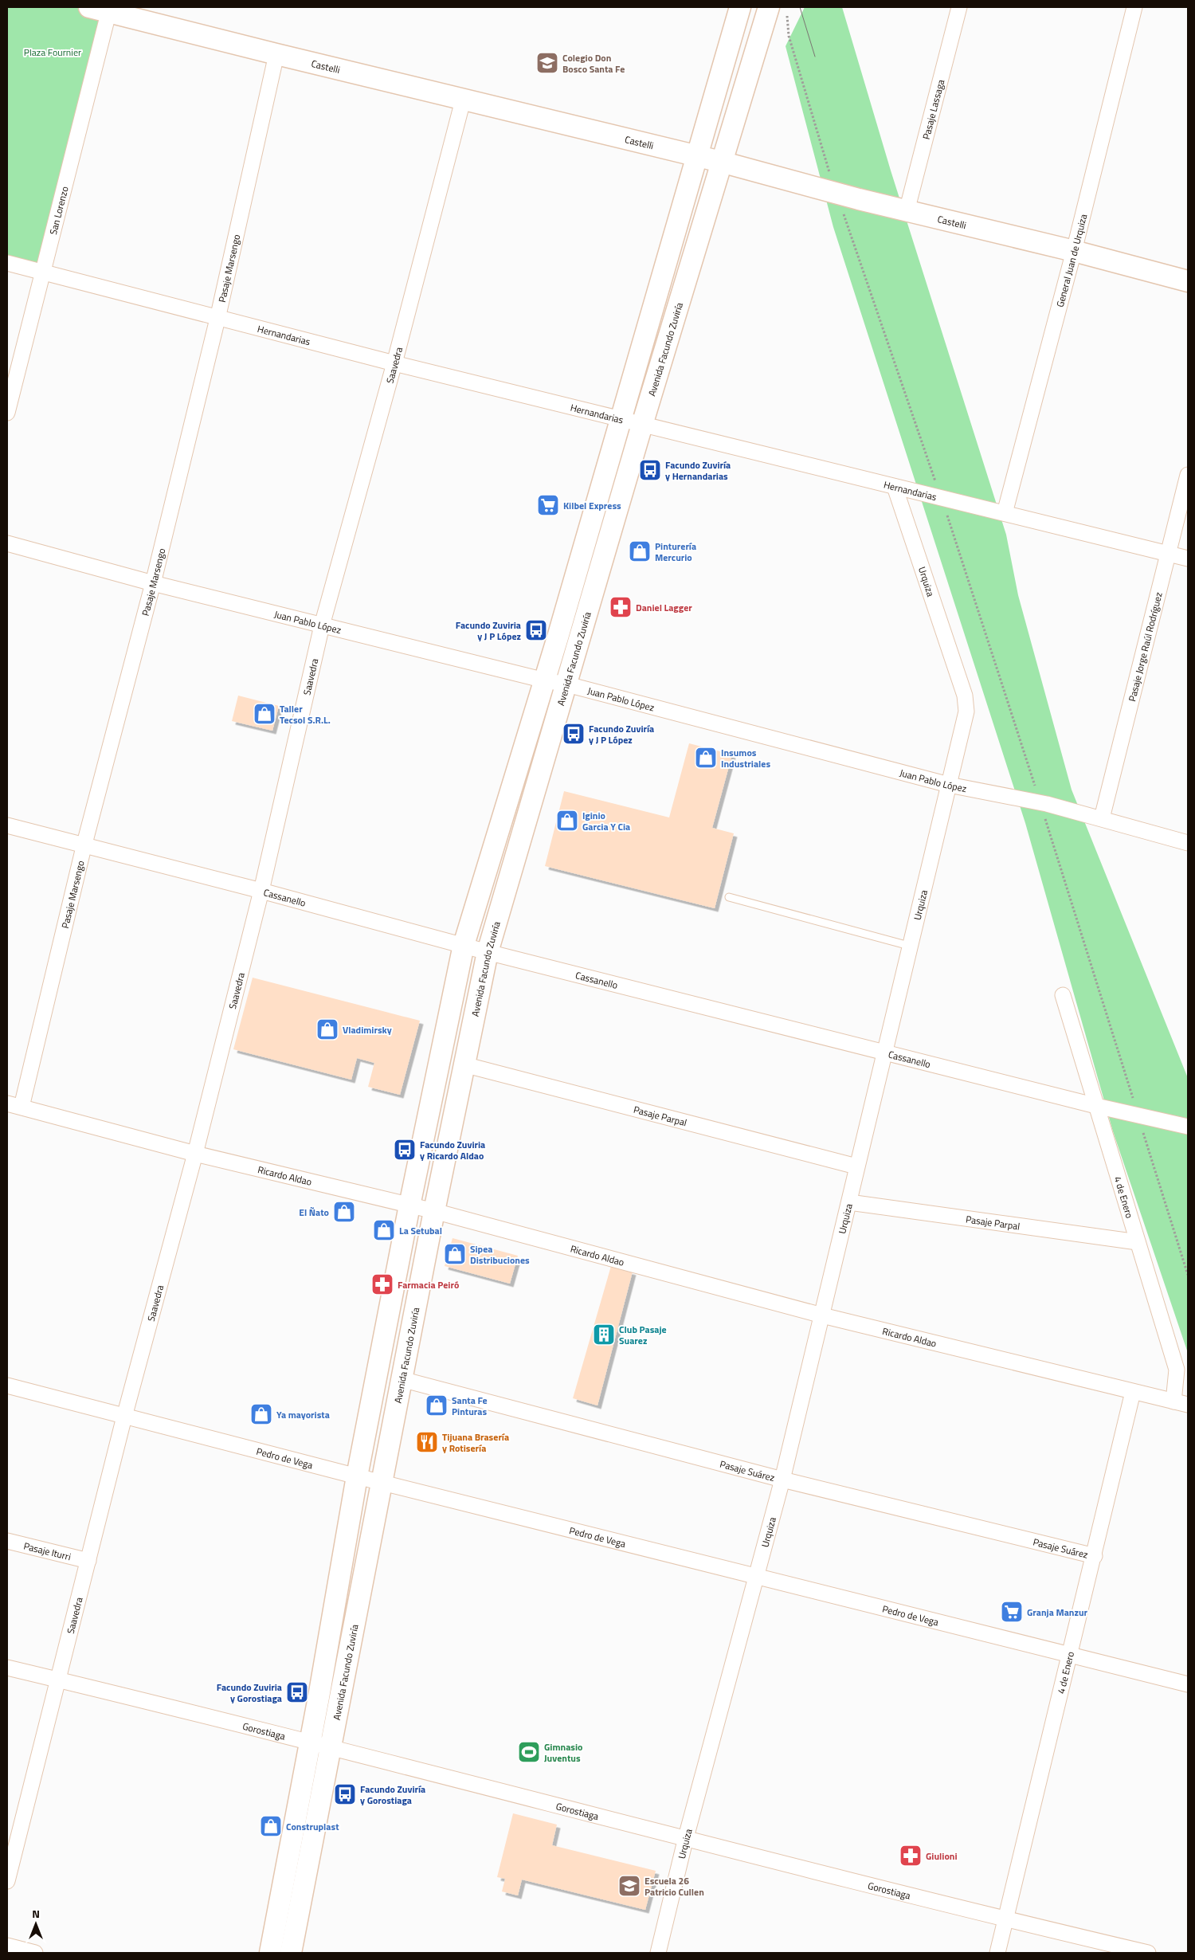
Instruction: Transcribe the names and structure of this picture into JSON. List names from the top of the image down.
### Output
{
  "streets": {
    "main road": ["Castelli", "Avenida Facundo Zuviría"],
    "street": [
      "Pasaje Lassaga",
      "San Lorenzo",
      "General Juan de Urquiza",
      "Pasaje Marsengo",
      "Hernandarias",
      "Saavedra",
      "Urquiza",
      "Juan Pablo López",
      "Pasaje Jorge Raúl Rodríguez",
      "Cassanello",
      "Pasaje Parpal",
      "Ricardo Aldao",
      "4 de Enero",
      "Pedro de Vega",
      "Pasaje Suárez",
      "Pasaje Iturri",
      "Gorostiaga"
    ]
  },
  "crossings": [
    ["Castelli", "Pasaje Lassaga"],
    ["Castelli", "San Lorenzo"],
    ["Castelli", "General Juan de Urquiza"],
    ["Castelli", "Pasaje Marsengo"],
    ["Castelli", "Avenida Facundo Zuviría"],
    ["Castelli", "Saavedra"],
    ["San Lorenzo", "Hernandarias"],
    ["General Juan de Urquiza", "Hernandarias"],
    ["Pasaje Marsengo", "Hernandarias"],
    ["Pasaje Marsengo", "Juan Pablo López"],
    ["Pasaje Marsengo", "Cassanello"],
    ["Pasaje Marsengo", "Ricardo Aldao"],
    ["Hernandarias", "Avenida Facundo Zuviría"],
    ["Hernandarias", "Saavedra"],
    ["Hernandarias", "Urquiza"],
    ["Hernandarias", "Pasaje Jorge Raúl Rodríguez"],
    ["Avenida Facundo Zuviría", "Juan Pablo López"],
    ["Avenida Facundo Zuviría", "Cassanello"],
    ["Avenida Facundo Zuviría", "Pasaje Parpal"],
    ["Avenida Facundo Zuviría", "Ricardo Aldao"],
    ["Avenida Facundo Zuviría", "Pedro de Vega"],
    ["Avenida Facundo Zuviría", "Pasaje Suárez"],
    ["Avenida Facundo Zuviría", "Gorostiaga"],
    ["Saavedra", "Juan Pablo López"],
    ["Saavedra", "Cassanello"],
    ["Saavedra", "Ricardo Aldao"],
    ["Saavedra", "Pedro de Vega"],
    ["Saavedra", "Pasaje Iturri"],
    ["Saavedra", "Gorostiaga"],
    ["Urquiza", "Juan Pablo López"],
    ["Urquiza", "Cassanello"],
    ["Urquiza", "Pasaje Parpal"],
    ["Urquiza", "Ricardo Aldao"],
    ["Urquiza", "Pedro de Vega"],
    ["Urquiza", "Pasaje Suárez"],
    ["Urquiza", "Gorostiaga"],
    ["Juan Pablo López", "Pasaje Jorge Raúl Rodríguez"],
    ["Cassanello", "4 de Enero"],
    ["Pasaje Parpal", "4 de Enero"],
    ["Ricardo Aldao", "4 de Enero"],
    ["4 de Enero", "Pedro de Vega"],
    ["4 de Enero", "Pasaje Suárez"],
    ["4 de Enero", "Gorostiaga"]
  ],
  "parks": ["Plaza Fournier"],
  "places": {
    "school or university": ["Colegio Don Bosco Santa Fe", "Escuela 26 Patricio Cullen"],
    "bus stop": [
      "Facundo Zuviría y Hernandarias",
      "Facundo Zuviria y J P López",
      "Facundo Zuviría y J P López",
      "Facundo Zuviria y Ricardo Aldao",
      "Facundo Zuviria y Gorostiaga",
      "Facundo Zuviría y Gorostiaga"
    ],
    "supermarket": ["Kilbel Express", "Granja Manzur"],
    "shop": [
      "Pinturería Mercurio",
      "Taller Tecsol S.R.L.",
      "Insumos Industriales",
      "Iginio Garcia Y Cia",
      "Vladimirsky",
      "El Ñato",
      "La Setubal",
      "Sipea Distribuciones",
      "Santa Fe Pinturas",
      "Ya mayorista",
      "Construplast"
    ],
    "pharmacy": ["Daniel Lagger", "Farmacia Peiró", "Giulioni"],
    "building": ["Club Pasaje Suarez"],
    "restaurant": ["Tijuana Brasería y Rotisería"],
    "sports": ["Gimnasio Juventus"]
  },
  "north": "top"
}
